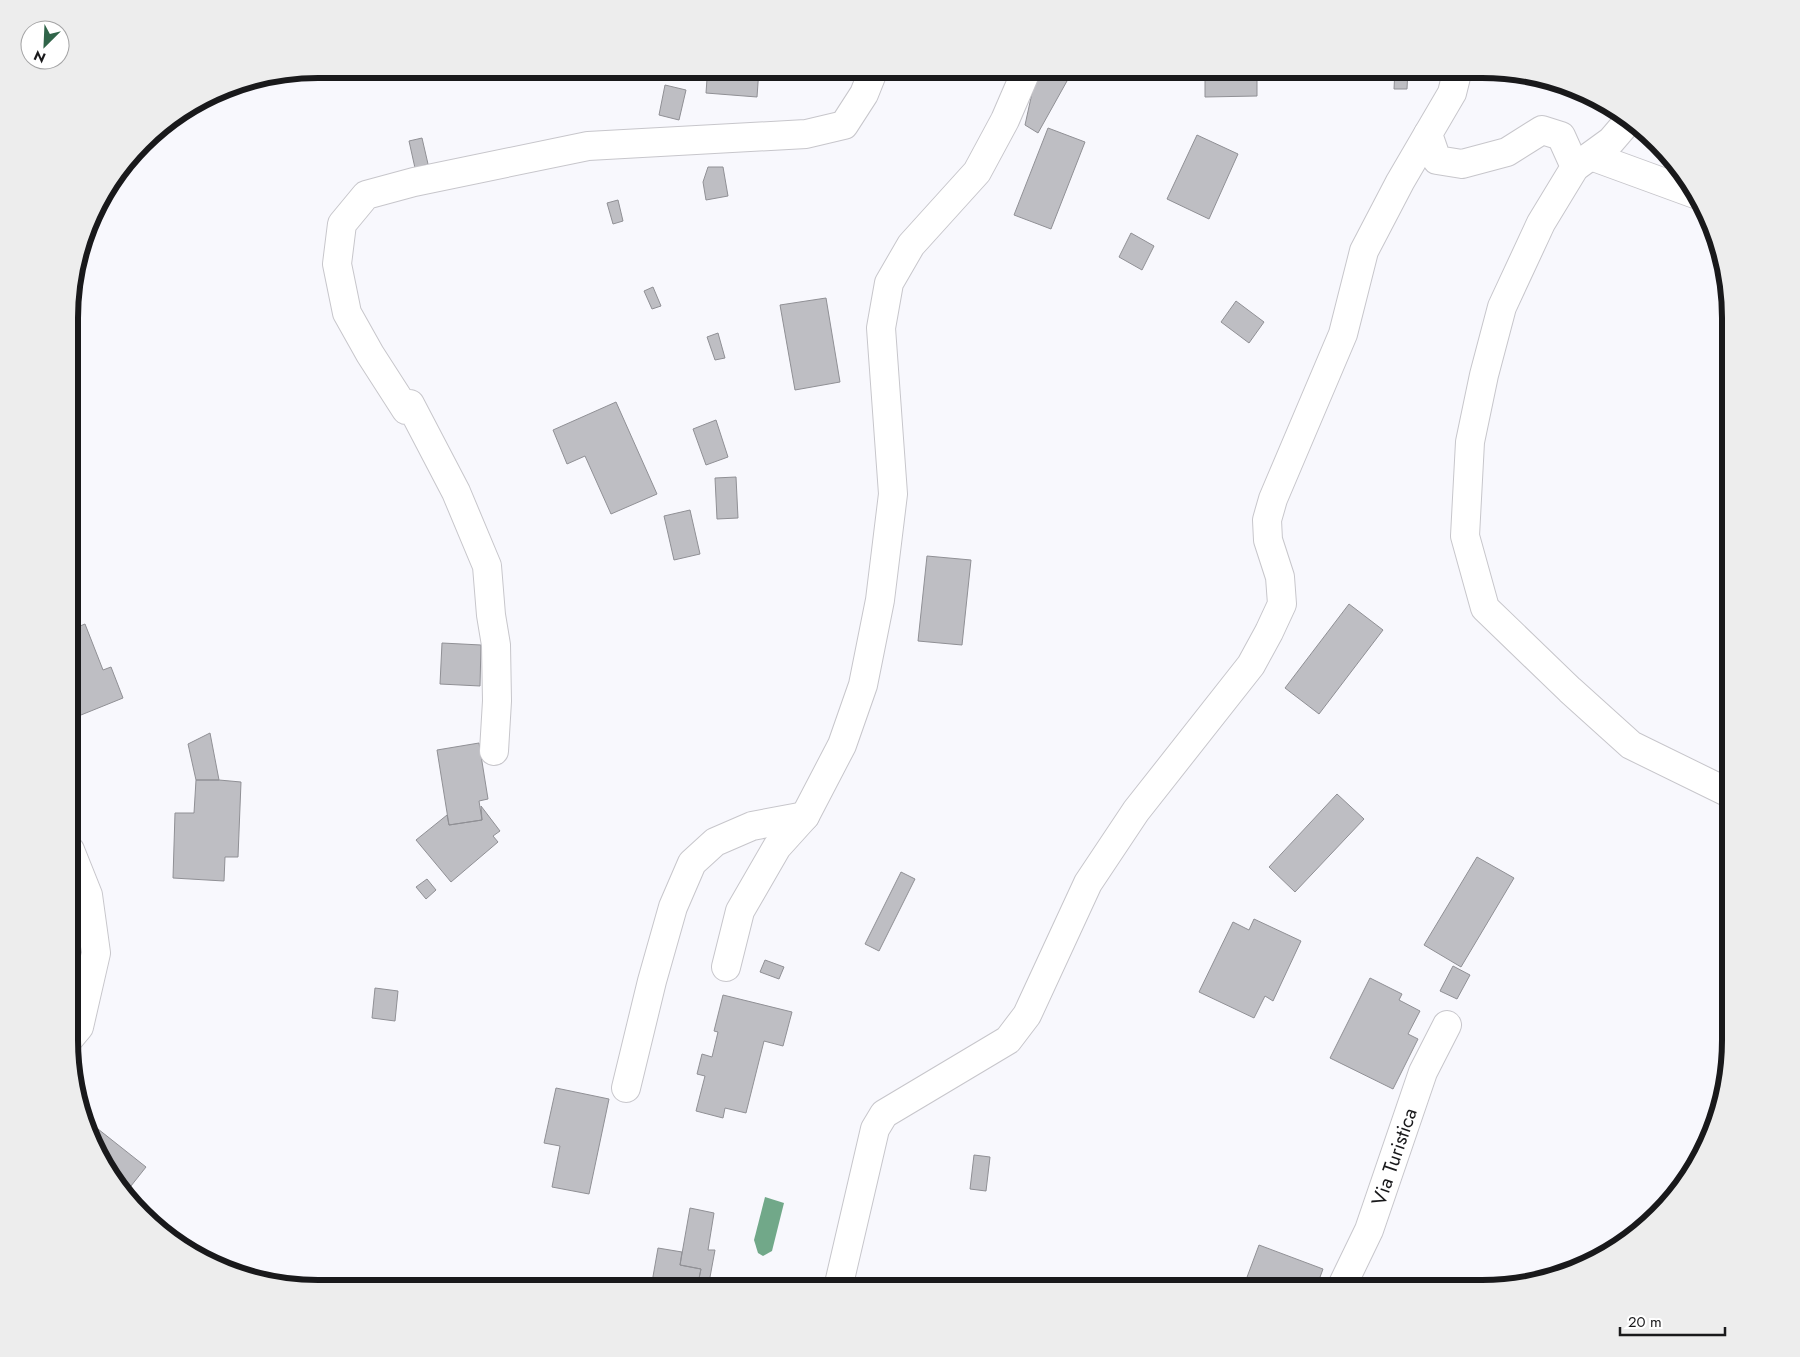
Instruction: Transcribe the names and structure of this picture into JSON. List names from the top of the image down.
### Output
{
  "streets": {
    "street": ["Via Turistica"]
  },
  "scale_bar": "20 m",
  "north": "bottom left"
}
